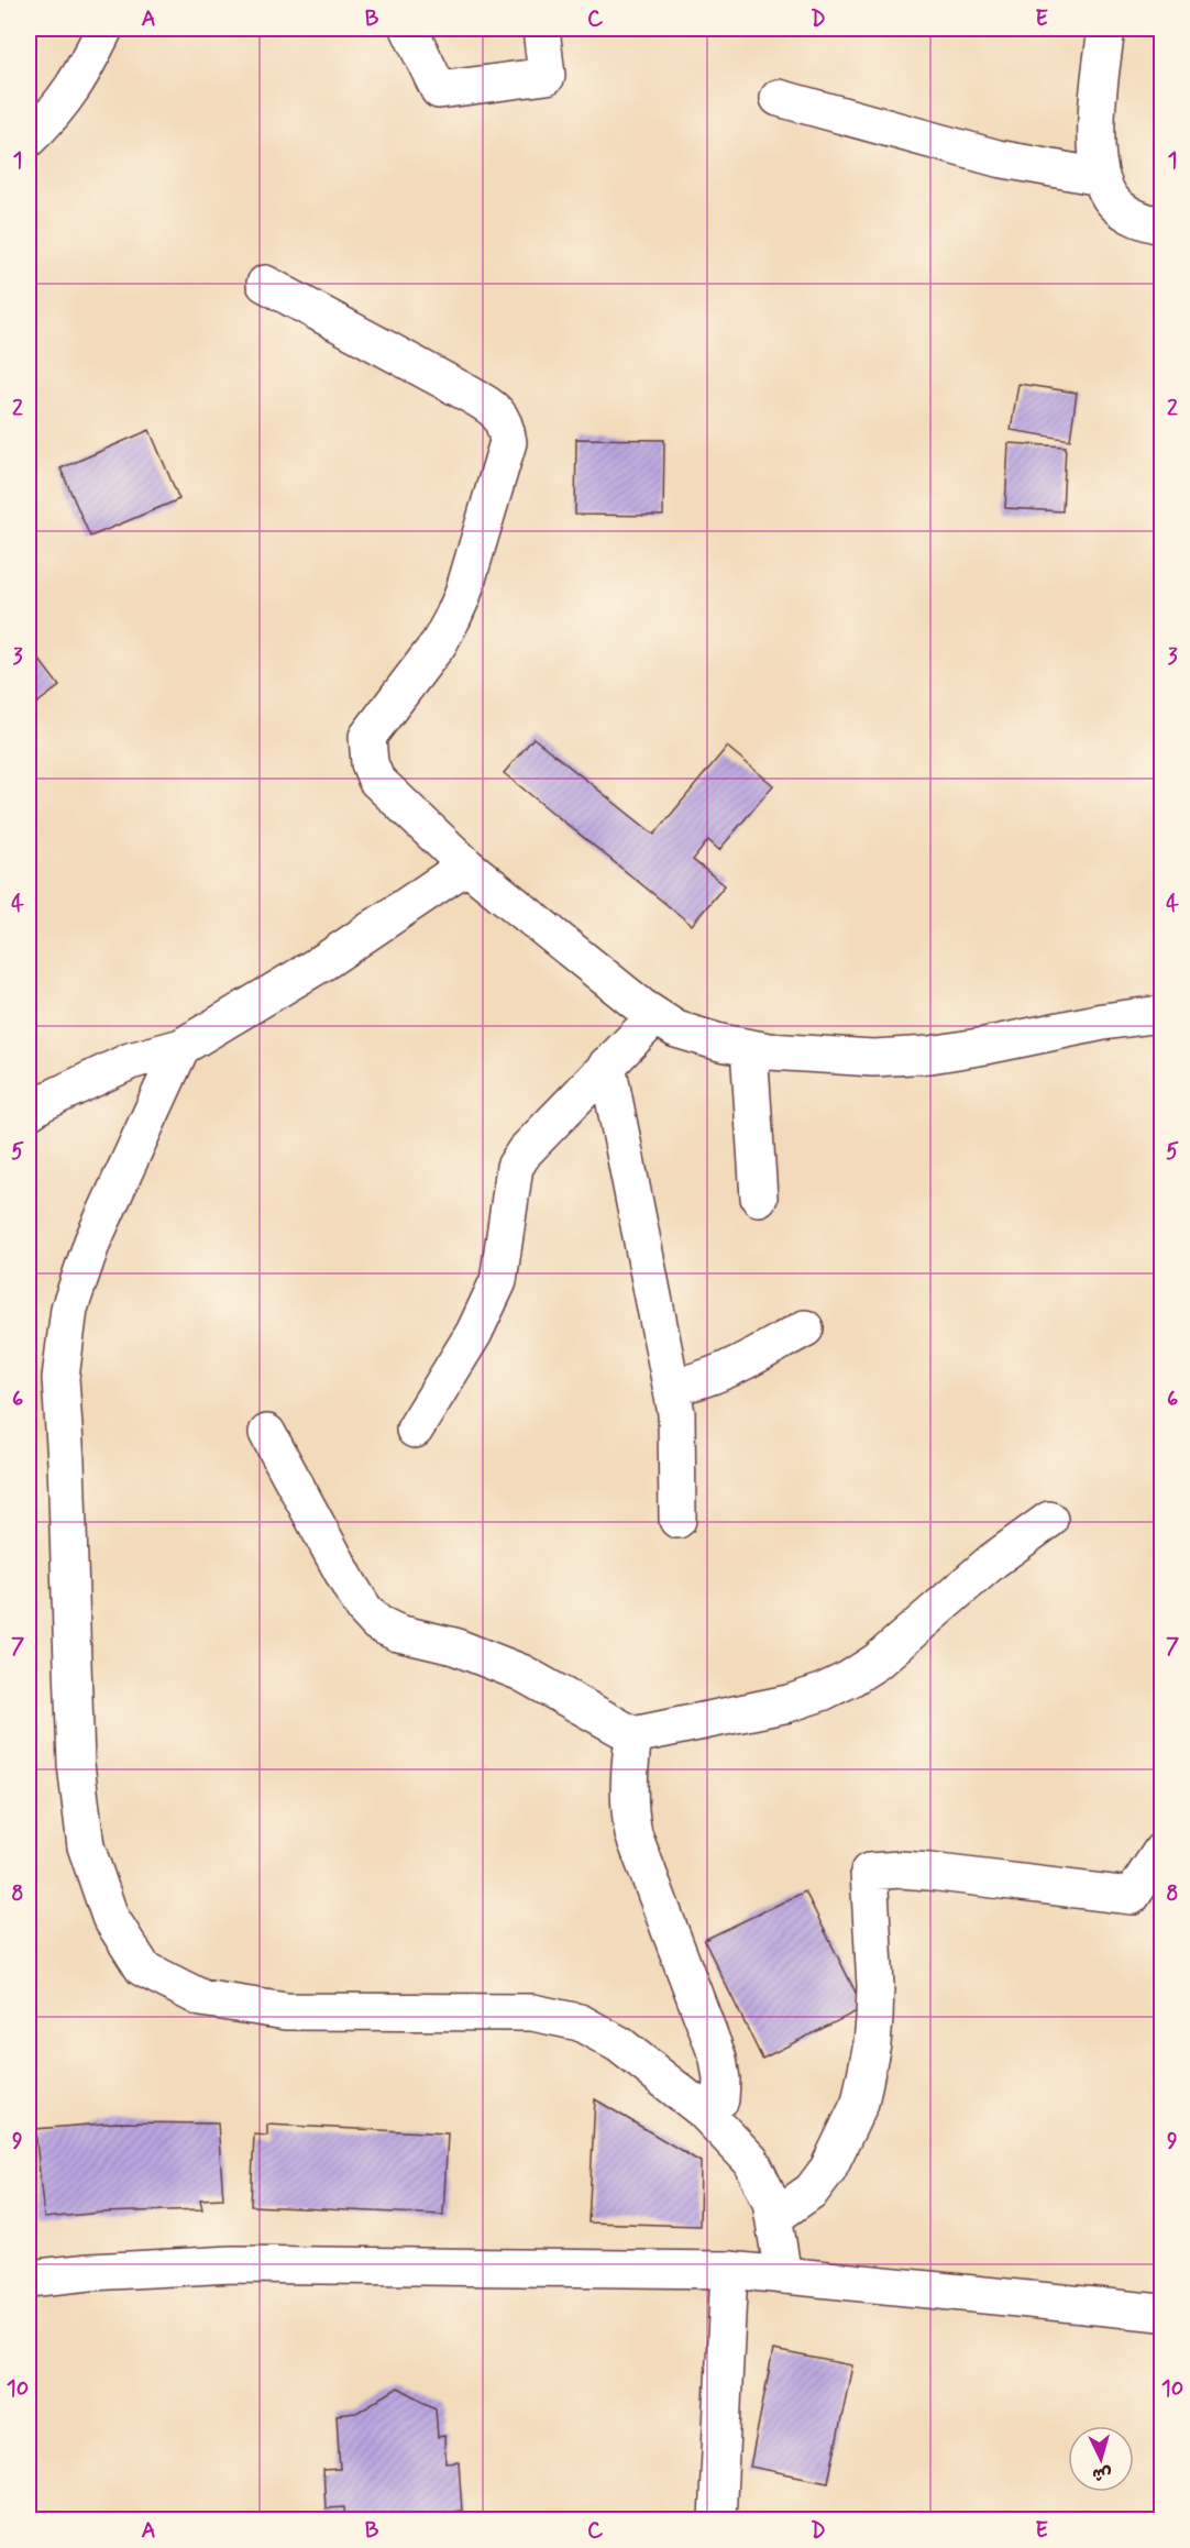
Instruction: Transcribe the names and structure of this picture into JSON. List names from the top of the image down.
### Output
{
  "north": "bottom",
  "grid": {
    "columns": [
      "A",
      "B",
      "C",
      "D",
      "E"
    ],
    "rows": [
      "1",
      "2",
      "3",
      "4",
      "5",
      "6",
      "7",
      "8",
      "9",
      "10"
    ]
  }
}
